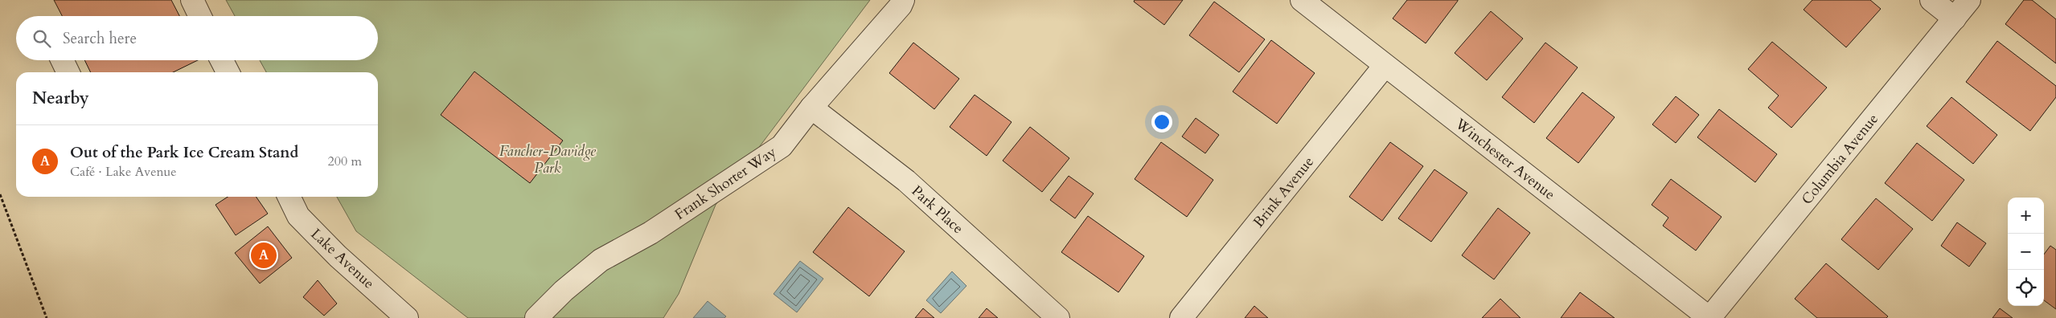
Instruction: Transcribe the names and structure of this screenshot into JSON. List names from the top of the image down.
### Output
{
  "streets": {
    "street": [
      "Winchester Avenue",
      "Columbia Avenue",
      "Frank Shorter Way",
      "Brink Avenue",
      "Park Place",
      "Lake Avenue"
    ]
  },
  "crossings": [
    ["Winchester Avenue", "Columbia Avenue"],
    ["Winchester Avenue", "Brink Avenue"],
    ["Frank Shorter Way", "Park Place"]
  ],
  "parks": ["Fancher-Davidge Park"],
  "page": {
    "search": "Search here",
    "heading": "Nearby",
    "list": [
      {
        "mark": "A",
        "name": "Out of the Park Ice Cream Stand",
        "note": "Café · Lake Avenue",
        "value": "200 m"
      }
    ],
    "map_buttons": ["+", "−"],
    "pins": "A"
  }
}
